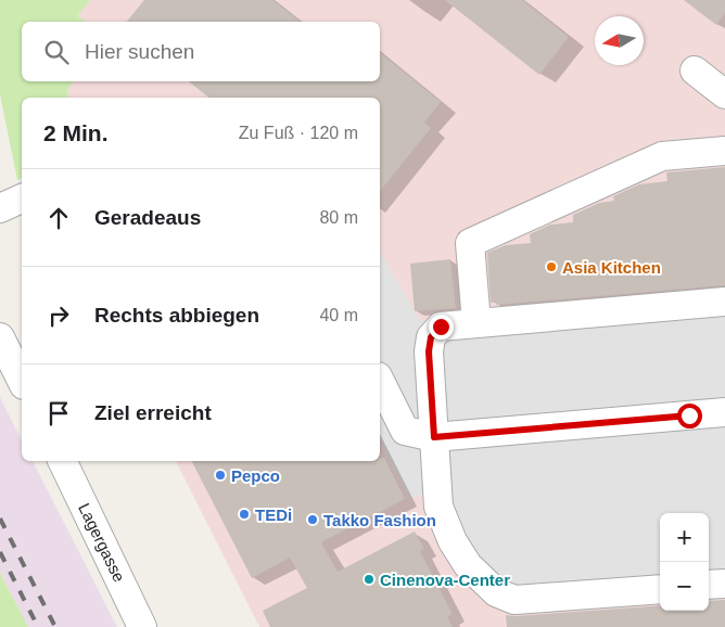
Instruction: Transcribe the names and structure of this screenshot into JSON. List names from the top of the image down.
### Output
{
  "streets": {
    "street": ["Lagergasse"]
  },
  "places": [
    "Asia Kitchen",
    "Pepco",
    "TEDi",
    "Takko Fashion",
    "Cinenova-Center"
  ],
  "north": "left",
  "page": {
    "search": "Hier suchen",
    "heading": ["2 Min.", "Zu Fuß · 120 m"],
    "list": [
      ["Geradeaus", "80 m"],
      ["Rechts abbiegen", "40 m"],
      "Ziel erreicht"
    ],
    "map_buttons": ["+", "−"]
  }
}
